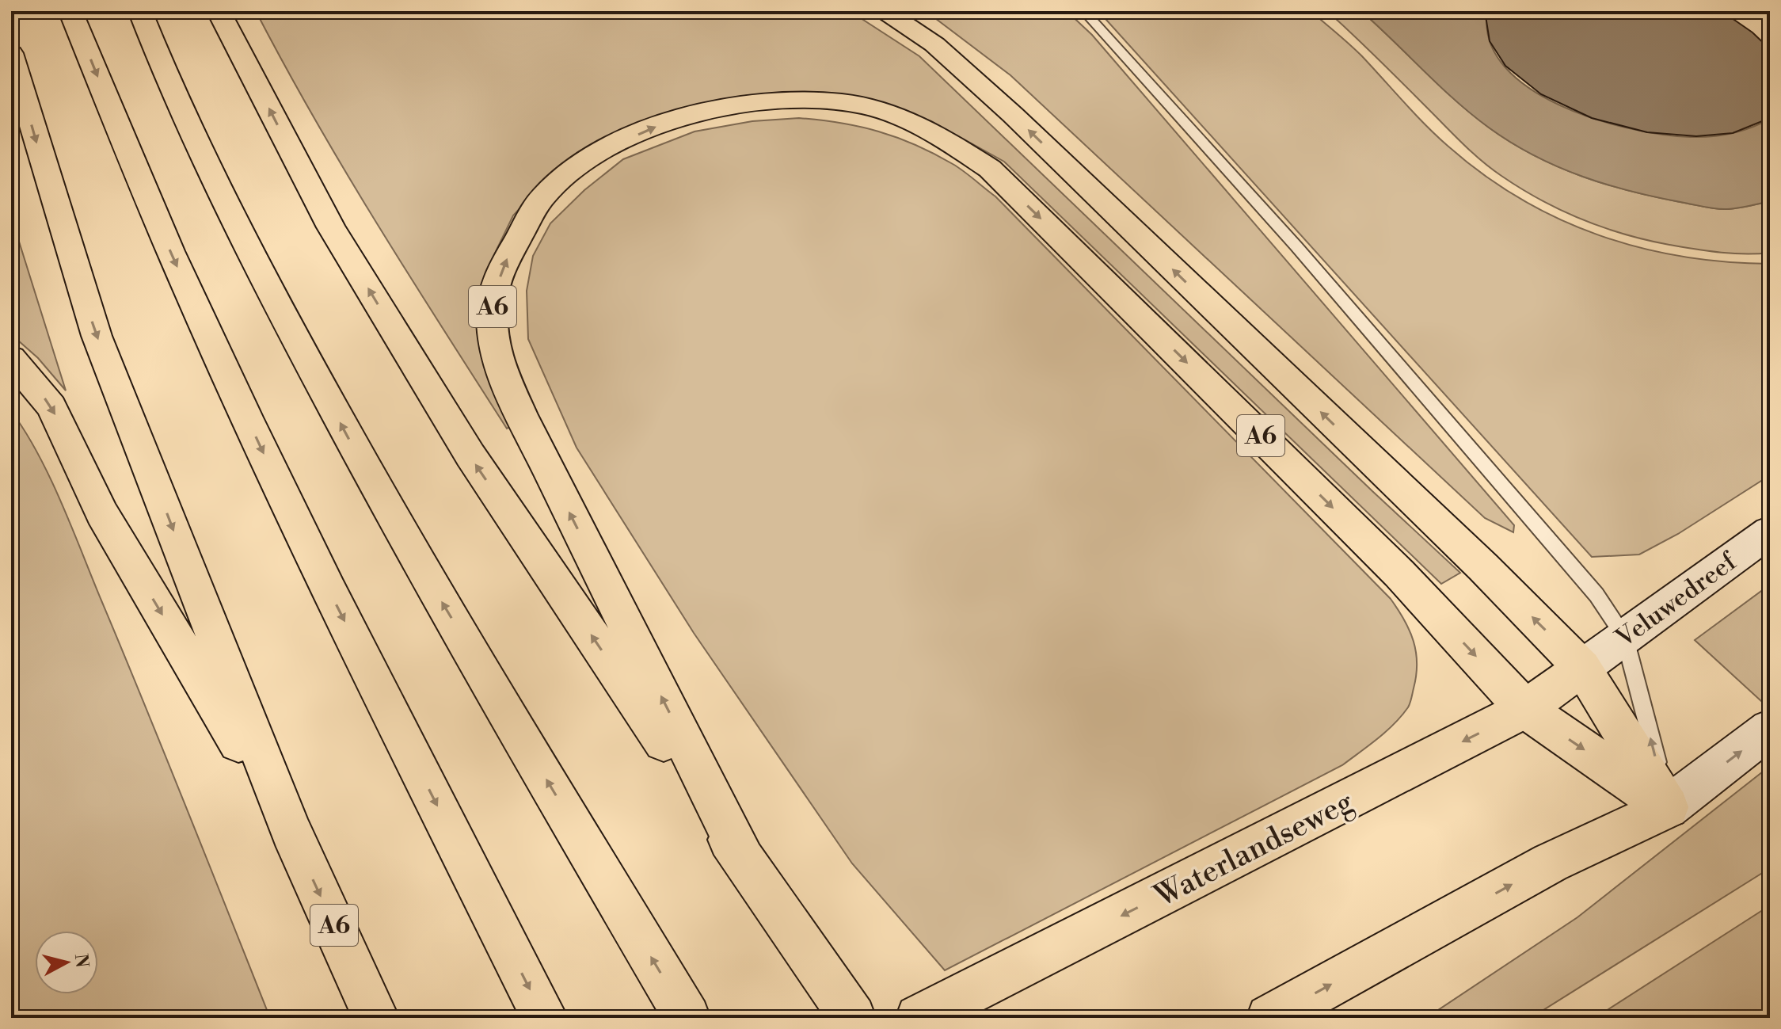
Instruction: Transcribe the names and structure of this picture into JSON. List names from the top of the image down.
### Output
{
  "streets": {
    "main road": ["A6", "Veluwedreef", "Waterlandseweg"]
  },
  "crossings": [
    ["A6", "Veluwedreef"],
    ["A6", "Waterlandseweg"],
    ["Veluwedreef", "Waterlandseweg"]
  ],
  "north": "right"
}
